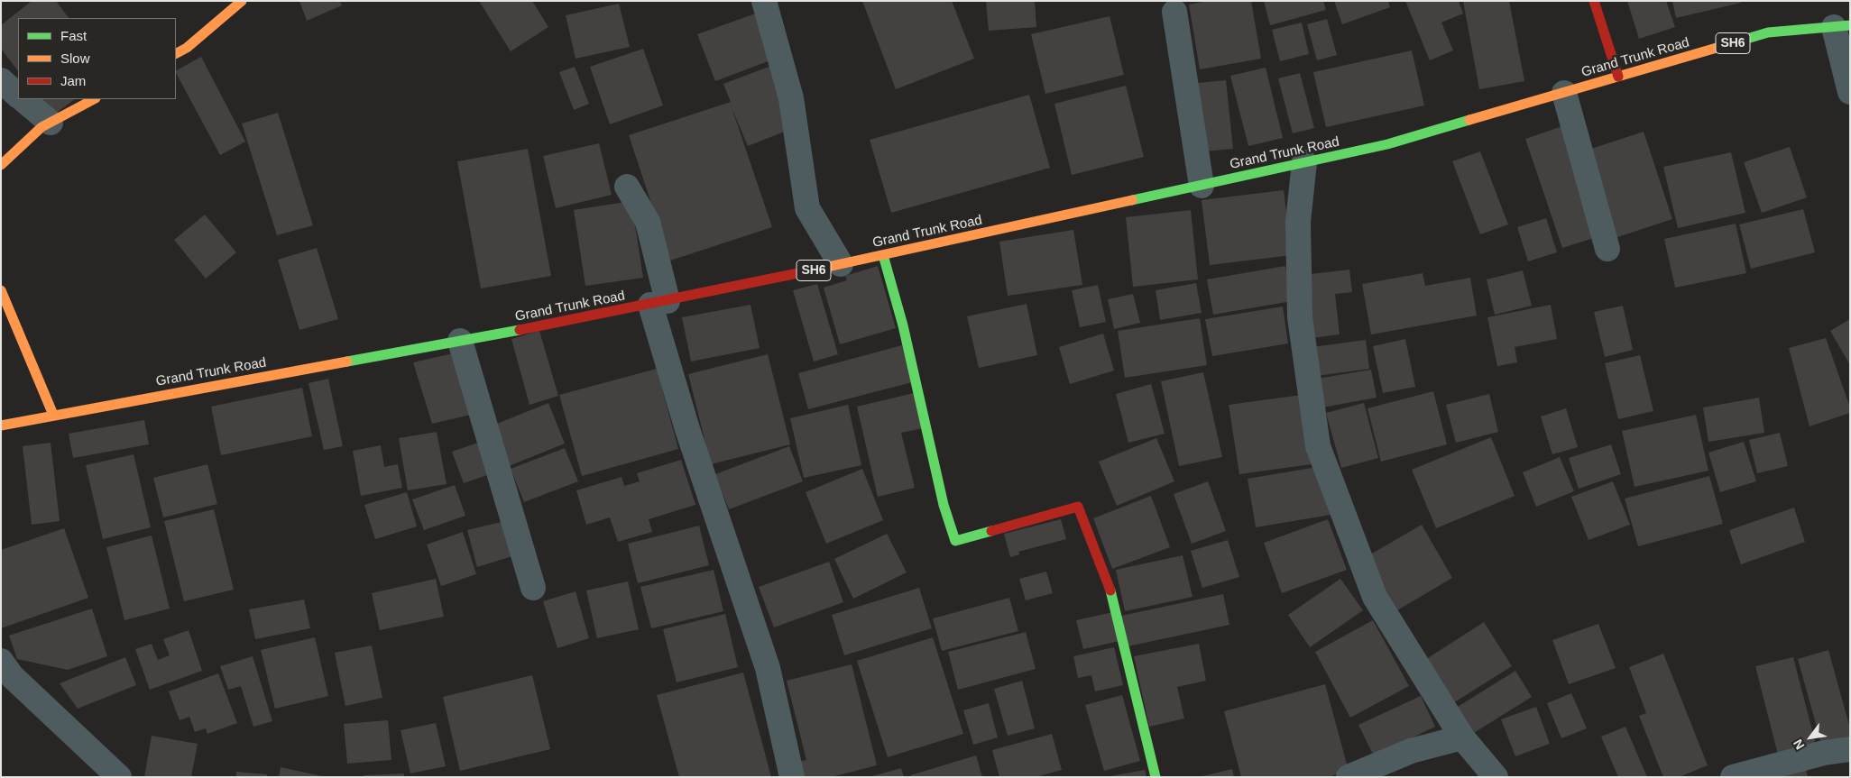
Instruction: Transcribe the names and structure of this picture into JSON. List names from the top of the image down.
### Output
{
  "streets": {
    "main road": ["SH6", "Grand Trunk Road"]
  },
  "legend": ["Fast", "Slow", "Jam"],
  "north": "bottom left"
}
